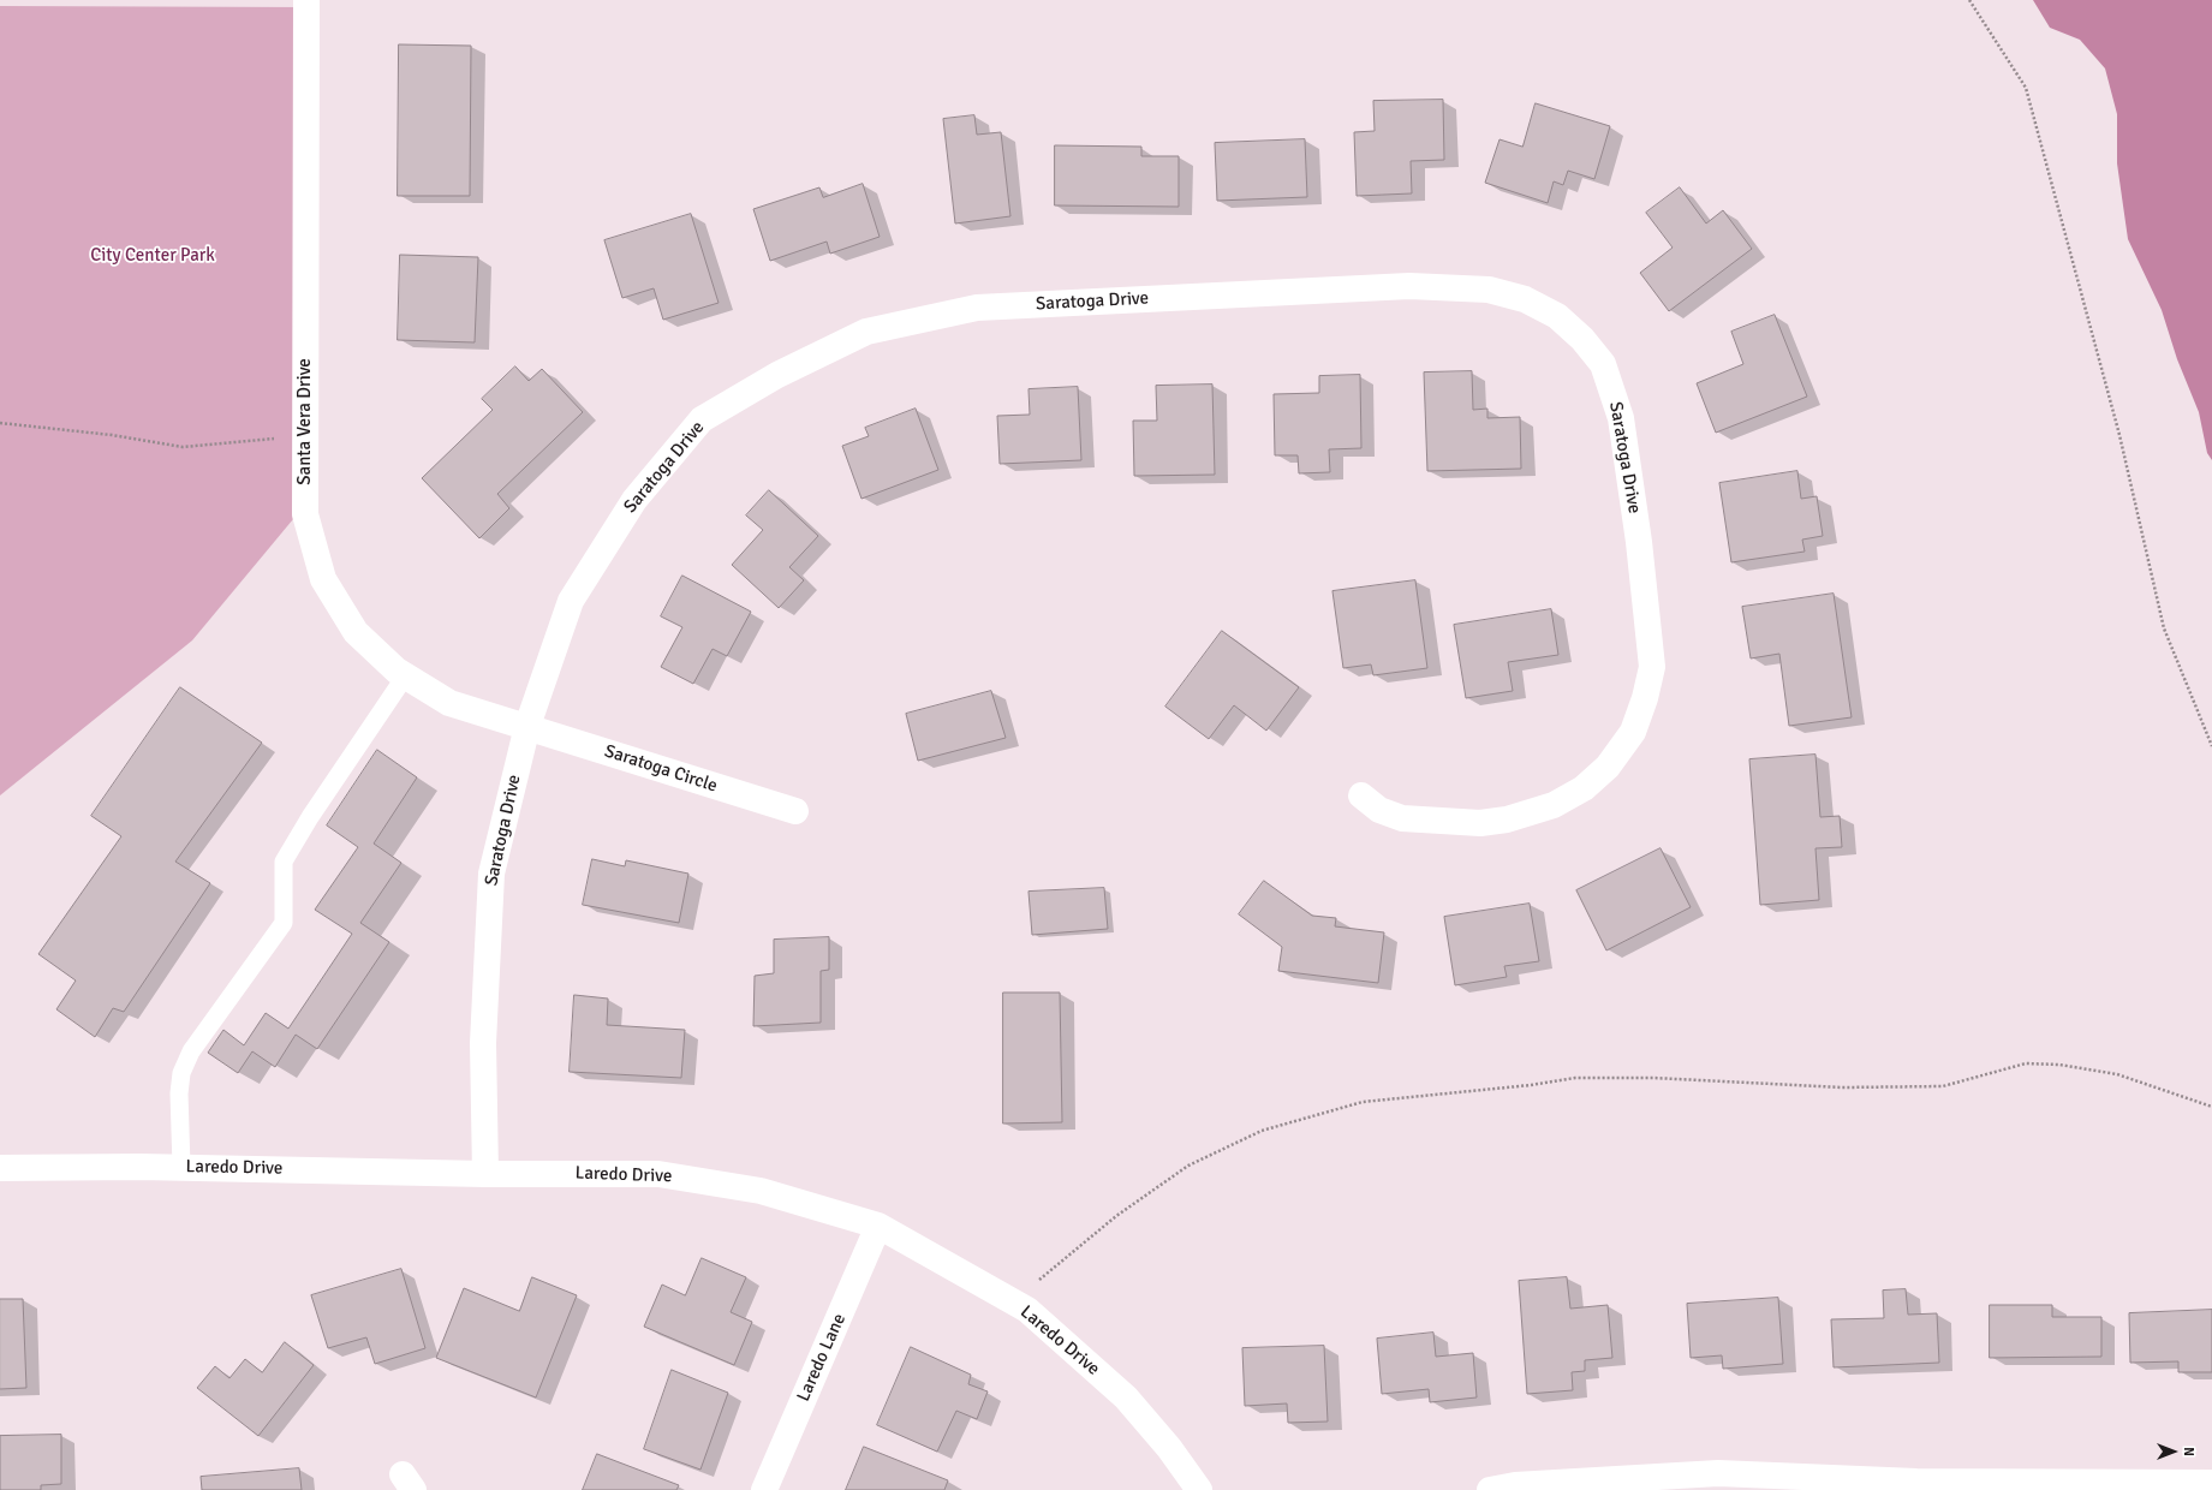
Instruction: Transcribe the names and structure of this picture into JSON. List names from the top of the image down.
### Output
{
  "streets": {
    "street": [
      "Saratoga Drive",
      "Santa Vera Drive",
      "Saratoga Circle",
      "Laredo Drive",
      "Laredo Lane"
    ]
  },
  "crossings": [
    ["Saratoga Drive", "Santa Vera Drive"],
    ["Saratoga Drive", "Saratoga Circle"],
    ["Saratoga Drive", "Laredo Drive"],
    ["Santa Vera Drive", "Saratoga Circle"],
    ["Laredo Drive", "Laredo Lane"]
  ],
  "parks": ["City Center Park"],
  "north": "right"
}
